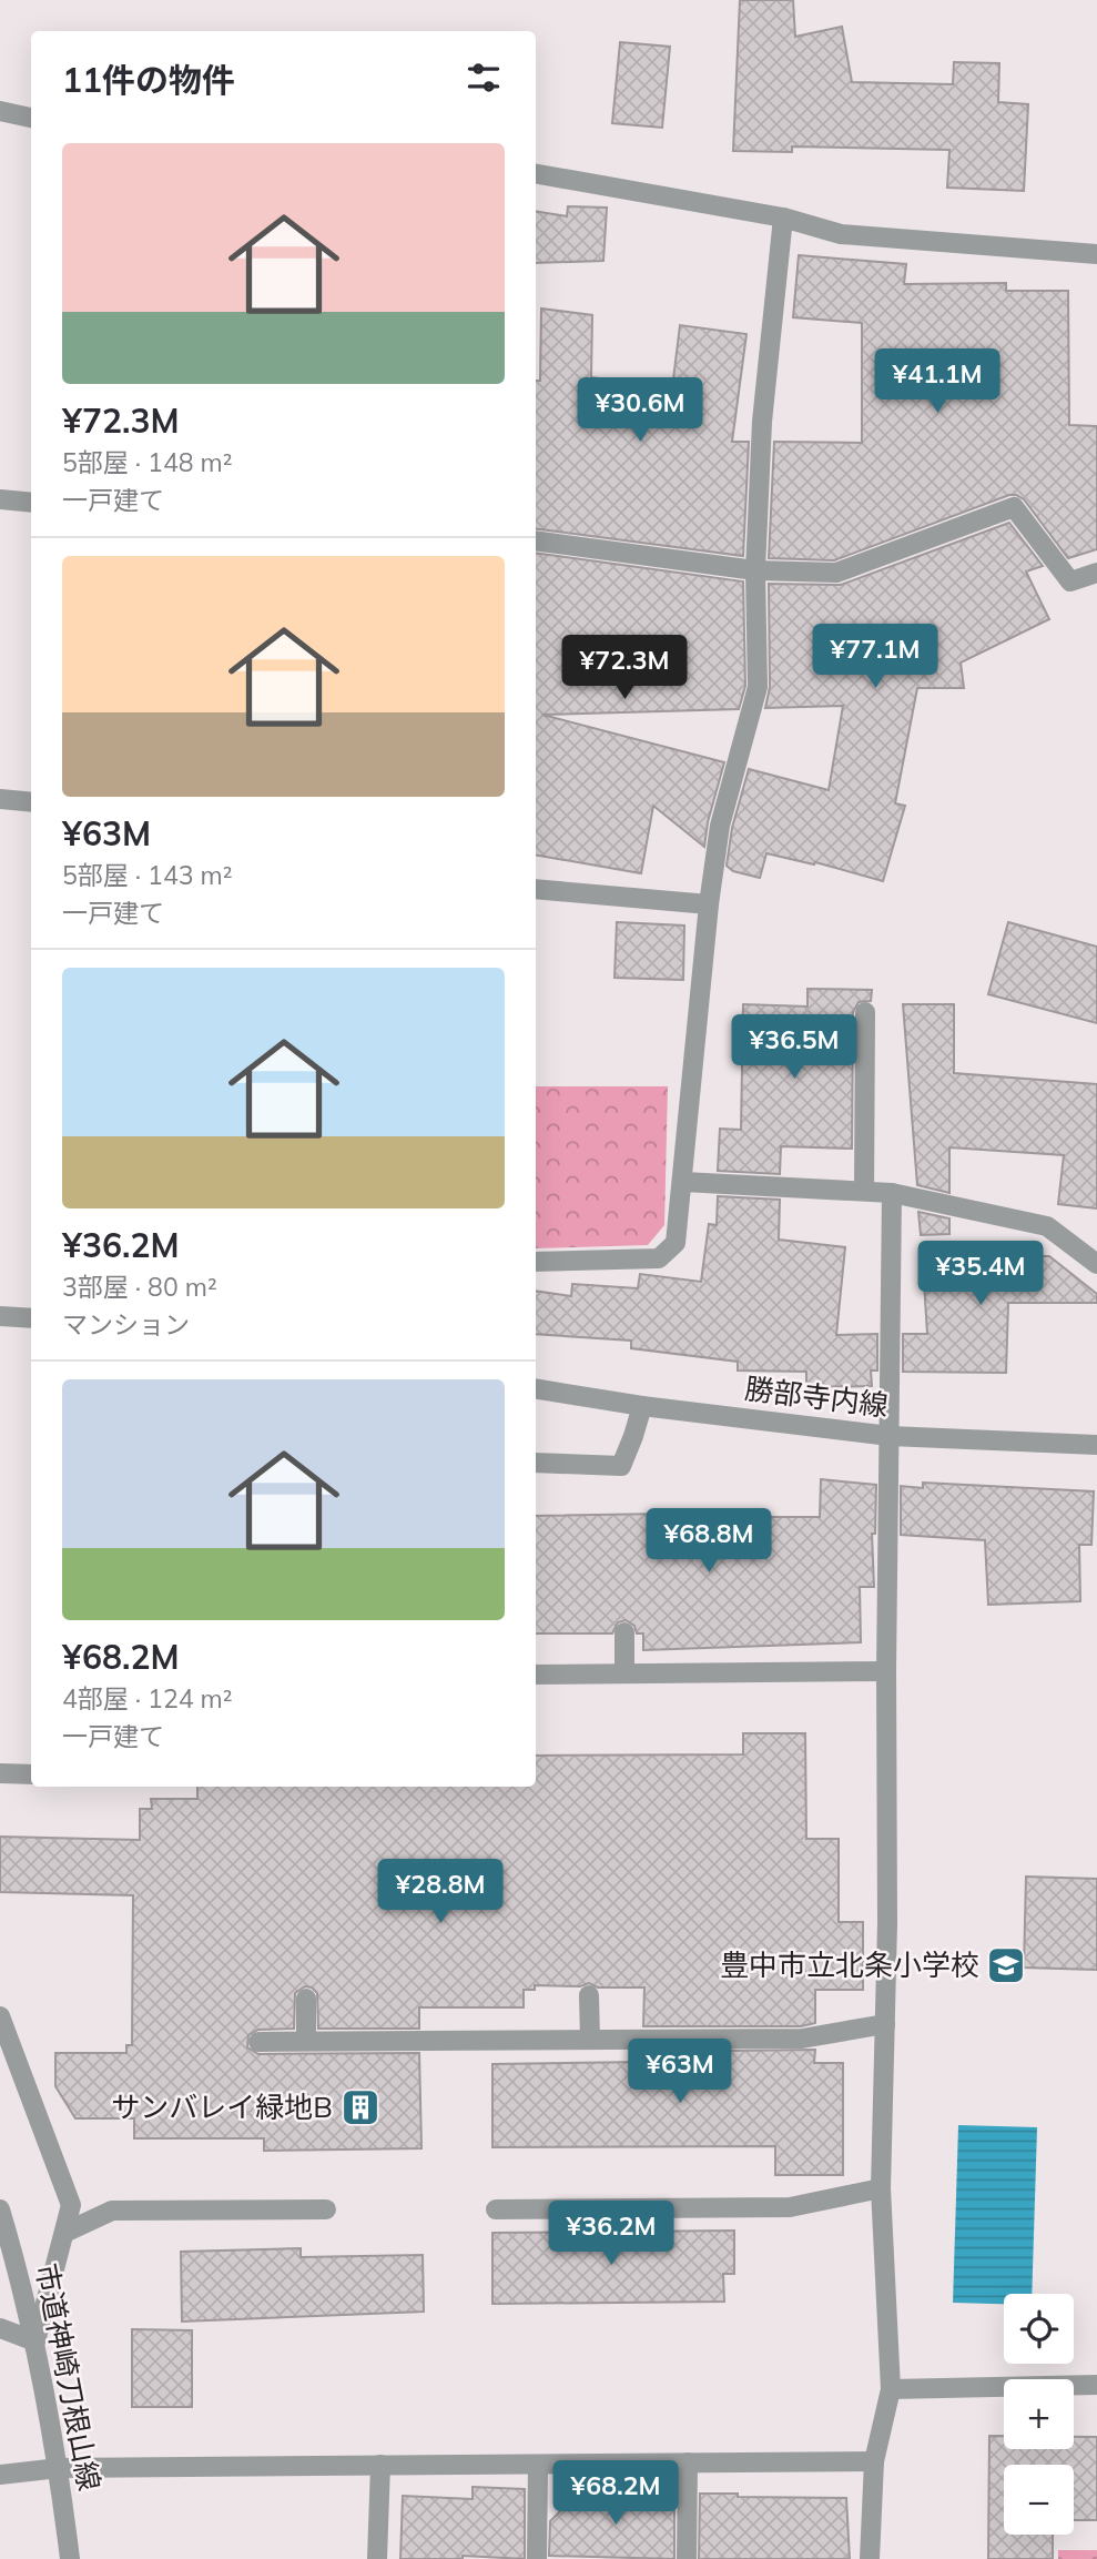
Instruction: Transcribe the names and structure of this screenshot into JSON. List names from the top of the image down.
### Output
{
  "streets": {
    "street": ["勝部寺内線", "市道神崎刀根山線"]
  },
  "places": {
    "school or university": ["豊中市立北条小学校"],
    "building": ["サンバレイ緑地B"]
  },
  "page": {
    "heading": "11件の物件",
    "list": [
      {
        "name": "¥72.3M",
        "note": "5部屋 · 148 m² · 一戸建て"
      },
      {
        "name": "¥63M",
        "note": "5部屋 · 143 m² · 一戸建て"
      },
      {
        "name": "¥36.2M",
        "note": "3部屋 · 80 m² · マンション"
      },
      {
        "name": "¥68.2M",
        "note": "4部屋 · 124 m² · 一戸建て"
      }
    ],
    "price": [
      "¥41.1M",
      "¥30.6M",
      "¥77.1M",
      "¥72.3M",
      "¥36.5M",
      "¥35.4M",
      "¥68.8M",
      "¥28.8M",
      "¥63M",
      "¥36.2M",
      "¥68.2M"
    ],
    "map_buttons": ["+", "−"]
  }
}
